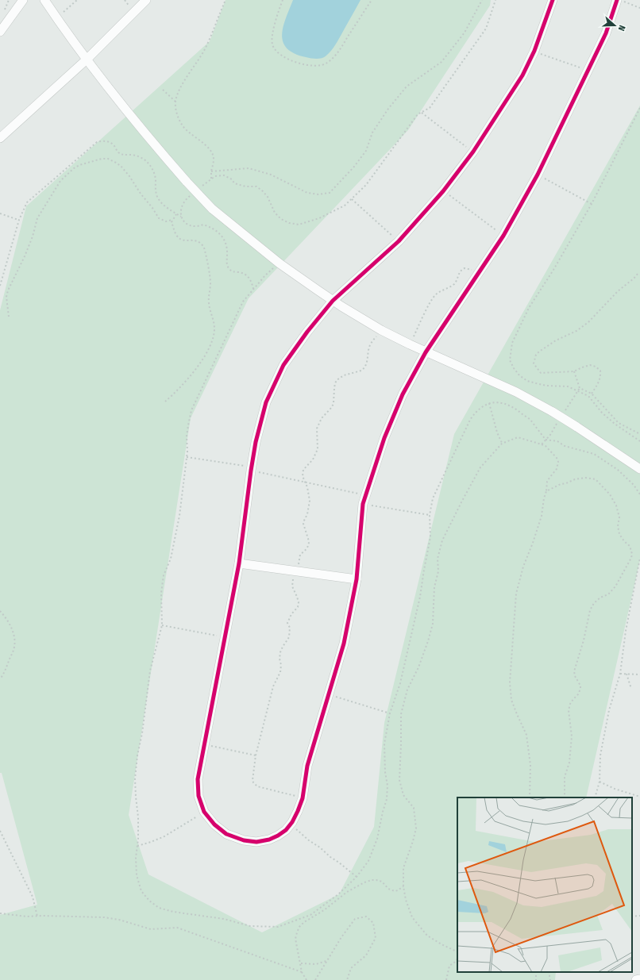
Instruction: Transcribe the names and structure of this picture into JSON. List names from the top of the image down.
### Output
{
  "north": "right"
}
